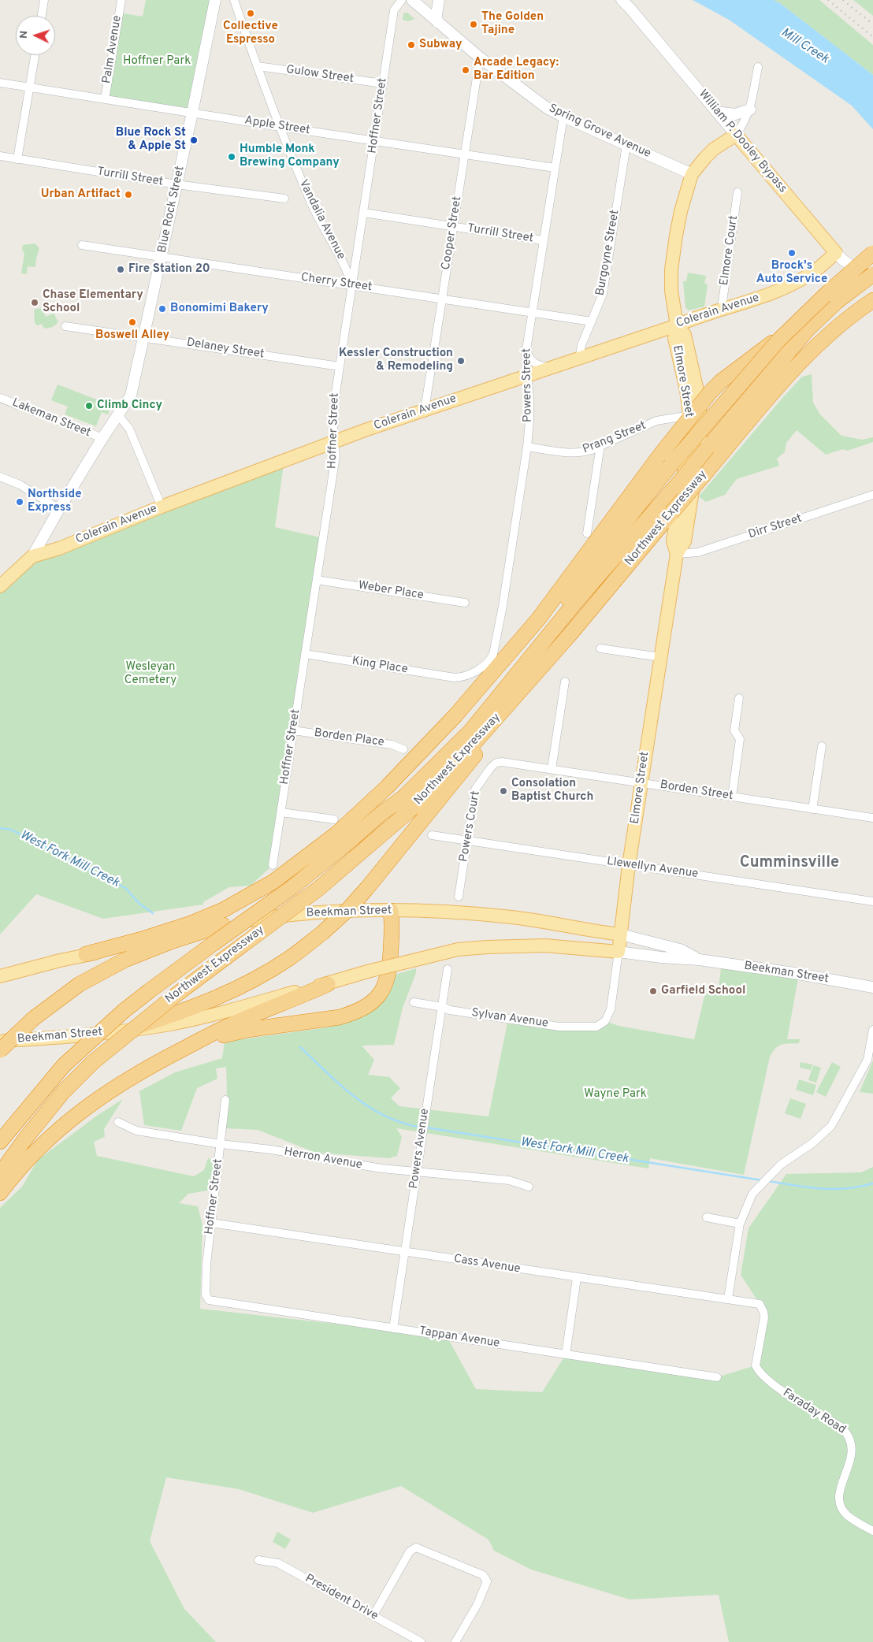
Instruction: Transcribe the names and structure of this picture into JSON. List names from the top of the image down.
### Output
{
  "streets": {
    "highway": ["Northwest Expressway"],
    "main road": [
      "Spring Grove Avenue",
      "William P. Dooley Bypass",
      "Blue Rock Street",
      "Colerain Avenue",
      "Elmore Street",
      "Beekman Street"
    ],
    "street": [
      "Palm Avenue",
      "Gulow Street",
      "Hoffner Street",
      "Apple Street",
      "Turrill Street",
      "Vandalia Avenue",
      "Cooper Street",
      "Elmore Court",
      "Burgoyne Street",
      "Cherry Street",
      "Delaney Street",
      "Powers Street",
      "Lakeman Street",
      "Prang Street",
      "Dirr Street",
      "Weber Place",
      "King Place",
      "Borden Place",
      "Borden Street",
      "Powers Court",
      "Llewellyn Avenue",
      "Sylvan Avenue",
      "Powers Avenue",
      "Herron Avenue",
      "Cass Avenue",
      "Tappan Avenue",
      "Faraday Road",
      "President Drive"
    ]
  },
  "crossings": [
    ["Palm Avenue", "Apple Street"],
    ["Gulow Street", "Hoffner Street"],
    ["Gulow Street", "Vandalia Avenue"],
    ["Hoffner Street", "Apple Street"],
    ["Hoffner Street", "Turrill Street"],
    ["Hoffner Street", "Vandalia Avenue"],
    ["Hoffner Street", "Cherry Street"],
    ["Hoffner Street", "Colerain Avenue"],
    ["Hoffner Street", "Delaney Street"],
    ["Hoffner Street", "Weber Place"],
    ["Hoffner Street", "King Place"],
    ["Hoffner Street", "Borden Place"],
    ["Hoffner Street", "Herron Avenue"],
    ["Hoffner Street", "Cass Avenue"],
    ["Hoffner Street", "Tappan Avenue"],
    ["Apple Street", "Blue Rock Street"],
    ["Apple Street", "Vandalia Avenue"],
    ["Apple Street", "Cooper Street"],
    ["Apple Street", "Powers Street"],
    ["Spring Grove Avenue", "Cooper Street"],
    ["Spring Grove Avenue", "Burgoyne Street"],
    ["Spring Grove Avenue", "Elmore Street"],
    ["Spring Grove Avenue", "Powers Street"],
    ["William P. Dooley Bypass", "Colerain Avenue"],
    ["William P. Dooley Bypass", "Elmore Street"],
    ["William P. Dooley Bypass", "Northwest Expressway"],
    ["Turrill Street", "Blue Rock Street"],
    ["Turrill Street", "Cooper Street"],
    ["Turrill Street", "Powers Street"],
    ["Blue Rock Street", "Cherry Street"],
    ["Blue Rock Street", "Colerain Avenue"],
    ["Blue Rock Street", "Delaney Street"],
    ["Blue Rock Street", "Lakeman Street"],
    ["Vandalia Avenue", "Cherry Street"],
    ["Cooper Street", "Cherry Street"],
    ["Cooper Street", "Colerain Avenue"],
    ["Elmore Court", "Colerain Avenue"],
    ["Burgoyne Street", "Cherry Street"],
    ["Burgoyne Street", "Colerain Avenue"],
    ["Cherry Street", "Powers Street"],
    ["Colerain Avenue", "Elmore Street"],
    ["Colerain Avenue", "Powers Street"],
    ["Elmore Street", "Prang Street"],
    ["Elmore Street", "Dirr Street"],
    ["Elmore Street", "Borden Street"],
    ["Elmore Street", "Llewellyn Avenue"],
    ["Elmore Street", "Beekman Street"],
    ["Elmore Street", "Sylvan Avenue"],
    ["Powers Street", "Prang Street"],
    ["Powers Street", "King Place"],
    ["Borden Street", "Powers Court"],
    ["Powers Court", "Llewellyn Avenue"],
    ["Sylvan Avenue", "Powers Avenue"],
    ["Powers Avenue", "Herron Avenue"],
    ["Powers Avenue", "Cass Avenue"],
    ["Powers Avenue", "Tappan Avenue"],
    ["Cass Avenue", "Faraday Road"]
  ],
  "districts": ["Cumminsville"],
  "water": ["Mill Creek", "West Fork Mill Creek"],
  "parks": ["Hoffner Park", "Wesleyan Cemetery", "Wayne Park"],
  "places": [
    "Collective Espresso",
    "The Golden Tajine",
    "Subway",
    "Arcade Legacy: Bar Edition",
    "Blue Rock St & Apple St",
    "Humble Monk Brewing Company",
    "Urban Artifact",
    "Brock's Auto Service",
    "Fire Station 20",
    "Chase Elementary School",
    "Bonomimi Bakery",
    "Boswell Alley",
    "Kessler Construction & Remodeling",
    "Climb Cincy",
    "Northside Express",
    "Consolation Baptist Church",
    "Garfield School"
  ],
  "north": "left"
}
